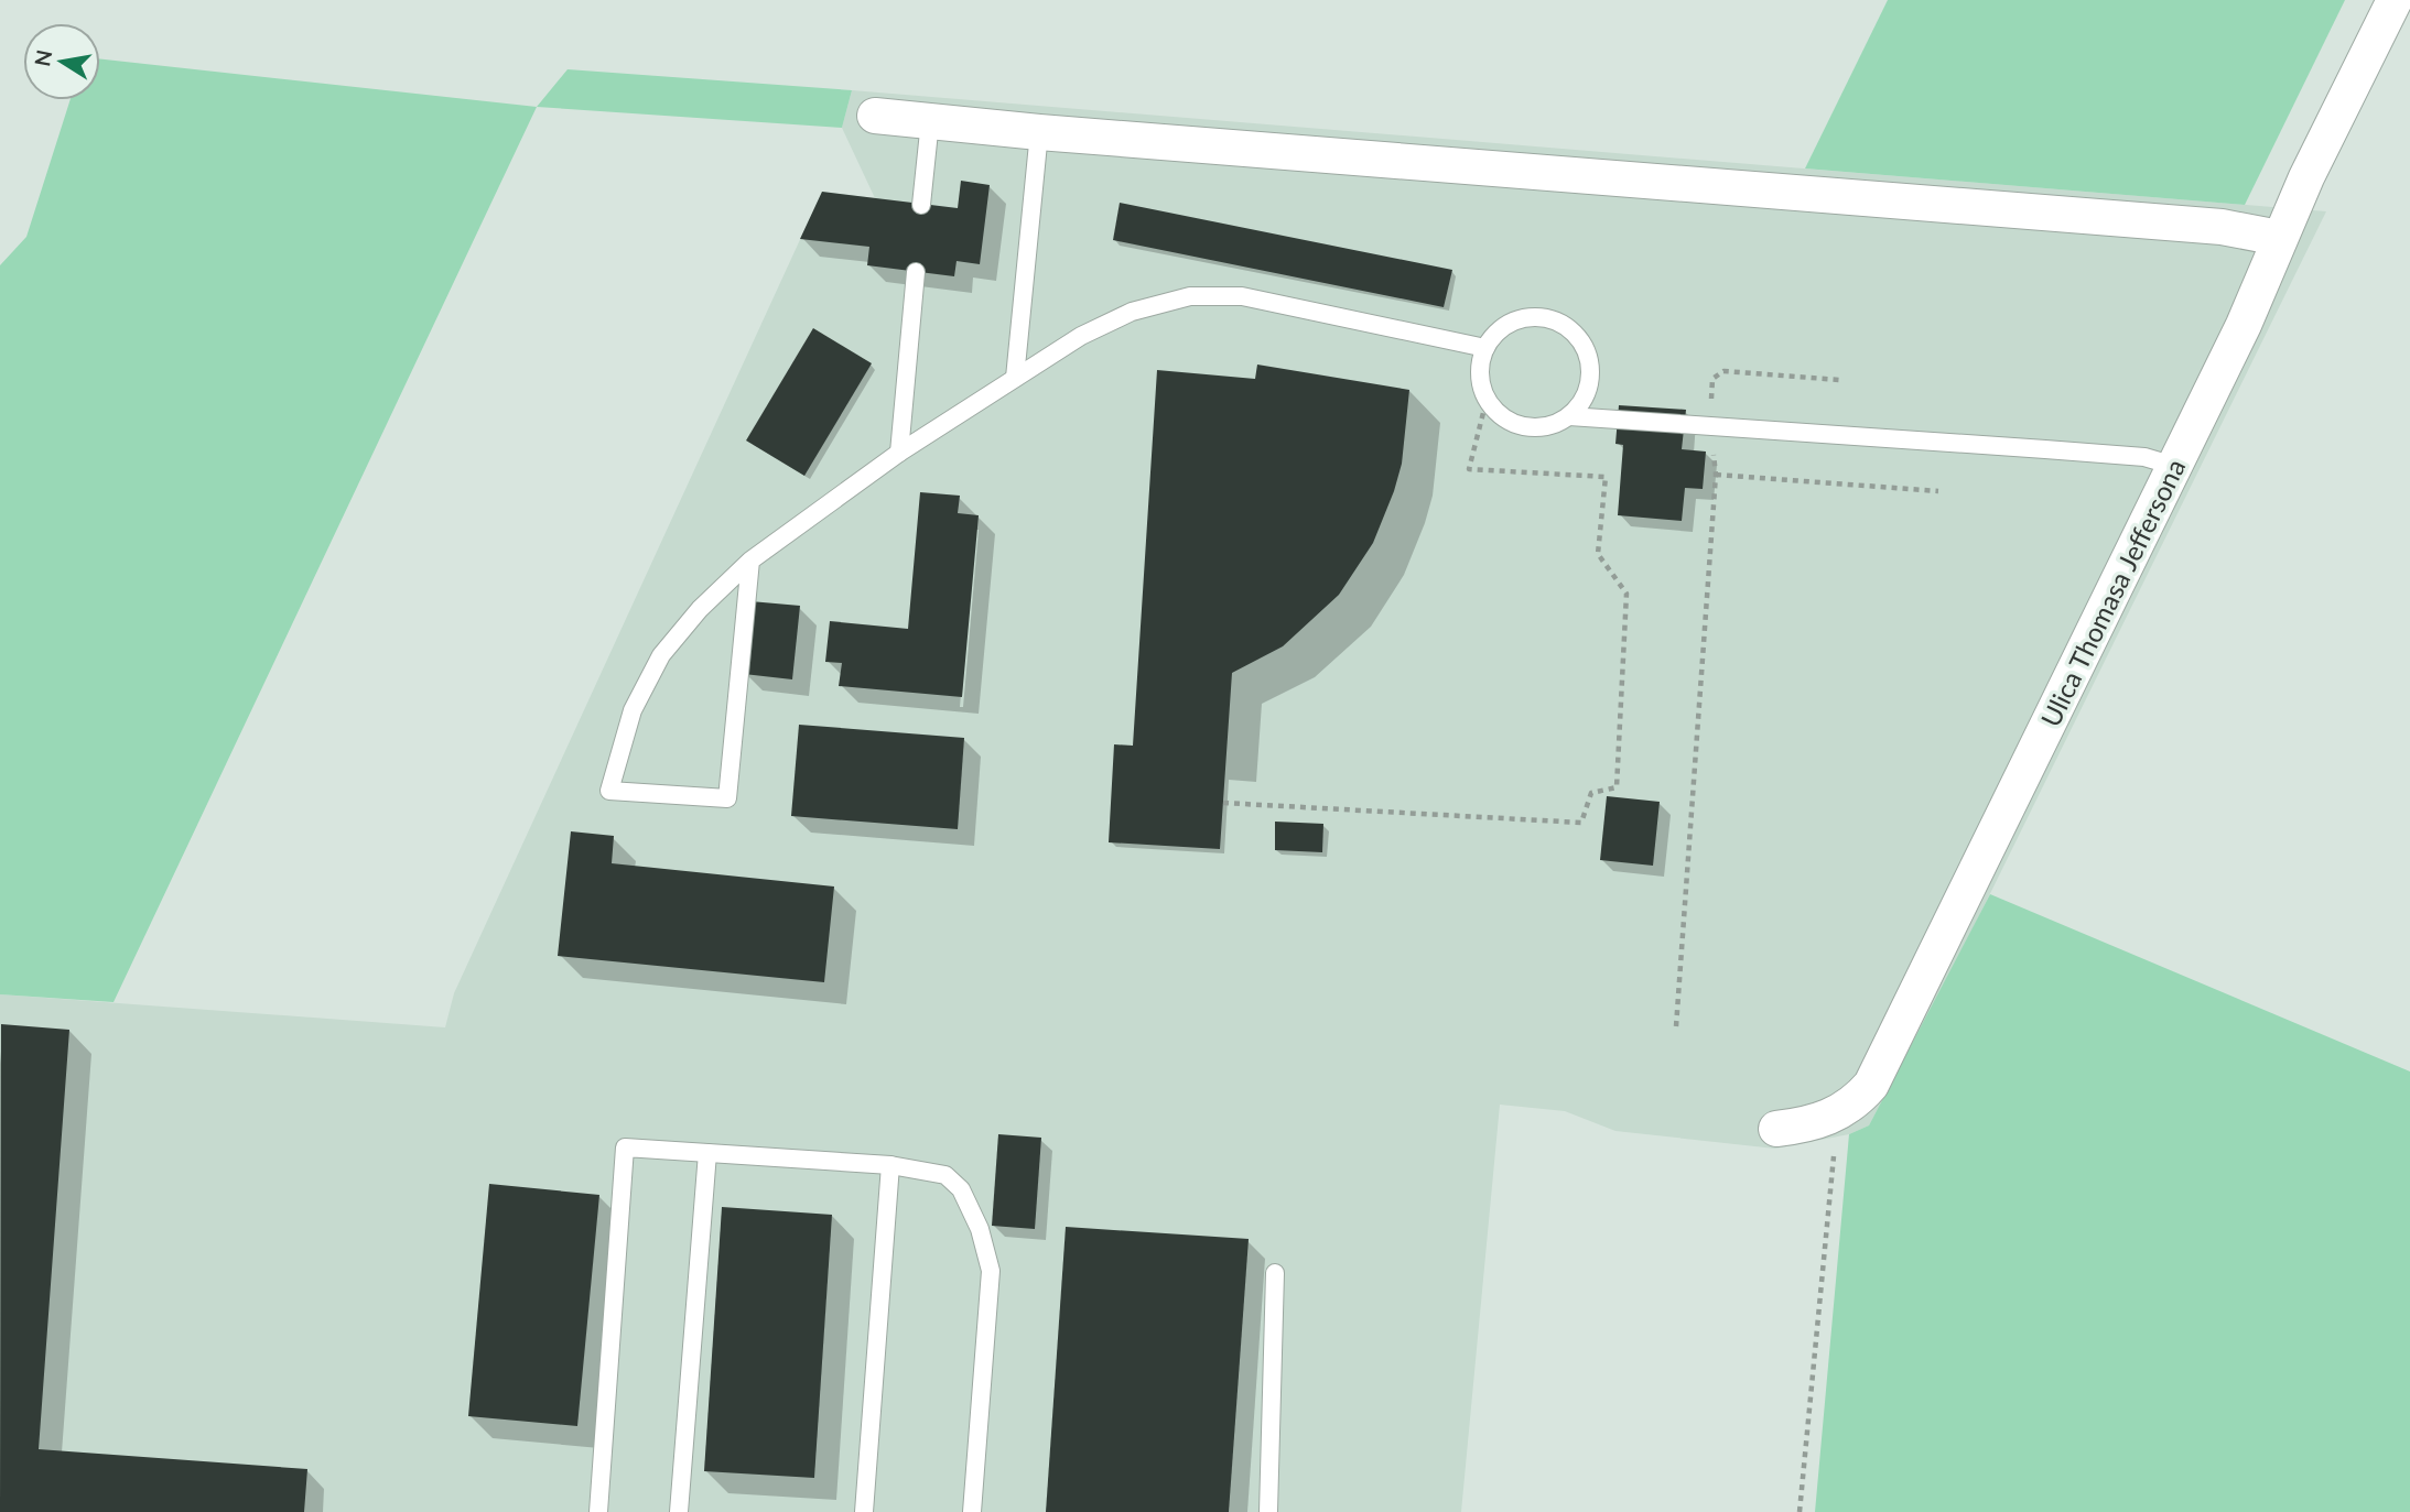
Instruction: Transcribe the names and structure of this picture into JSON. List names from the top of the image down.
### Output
{
  "streets": {
    "street": ["Ulica Thomasa Jeffersona"]
  },
  "north": "left"
}
